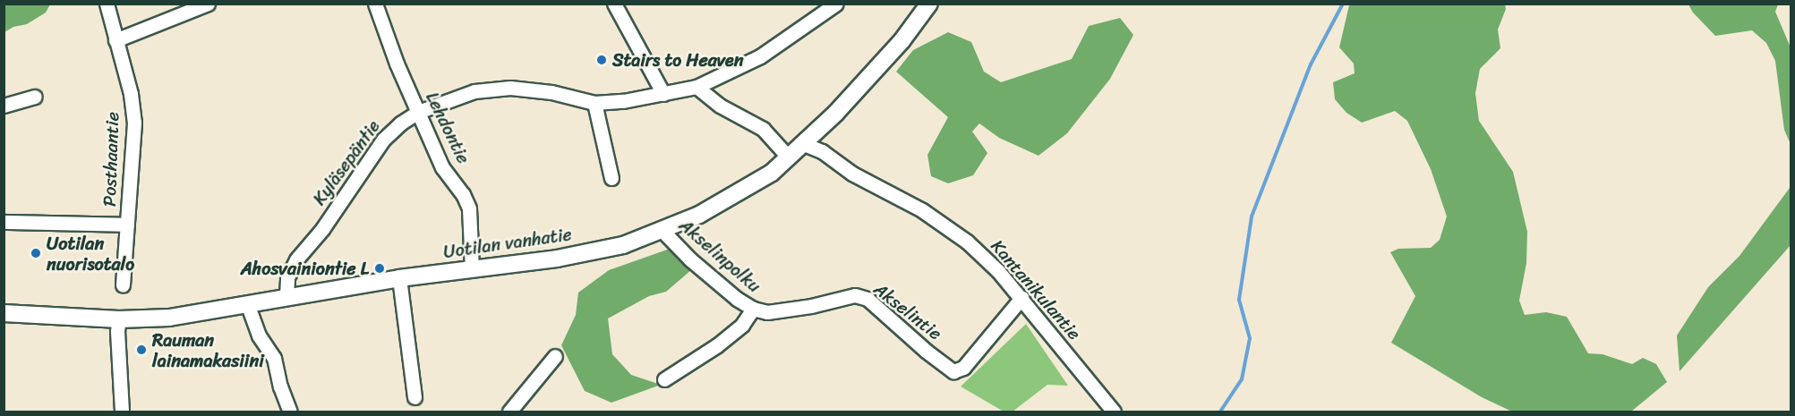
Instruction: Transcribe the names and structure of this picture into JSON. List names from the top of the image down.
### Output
{
  "streets": {
    "main road": ["Uotilan vanhatie"],
    "street": [
      "Lehdontie",
      "Posthaantie",
      "Kyläsepäntie",
      "Akselinpolku",
      "Kantanikulantie",
      "Akselintie"
    ]
  },
  "crossings": [
    ["Lehdontie", "Kyläsepäntie"],
    ["Lehdontie", "Uotilan vanhatie"],
    ["Kyläsepäntie", "Uotilan vanhatie"],
    ["Uotilan vanhatie", "Akselinpolku"],
    ["Uotilan vanhatie", "Kantanikulantie"],
    ["Akselinpolku", "Akselintie"],
    ["Kantanikulantie", "Akselintie"]
  ],
  "places": [
    "Stairs to Heaven",
    "Uotilan nuorisotalo",
    "Ahosvainiontie L",
    "Rauman lainamakasiini"
  ]
}
